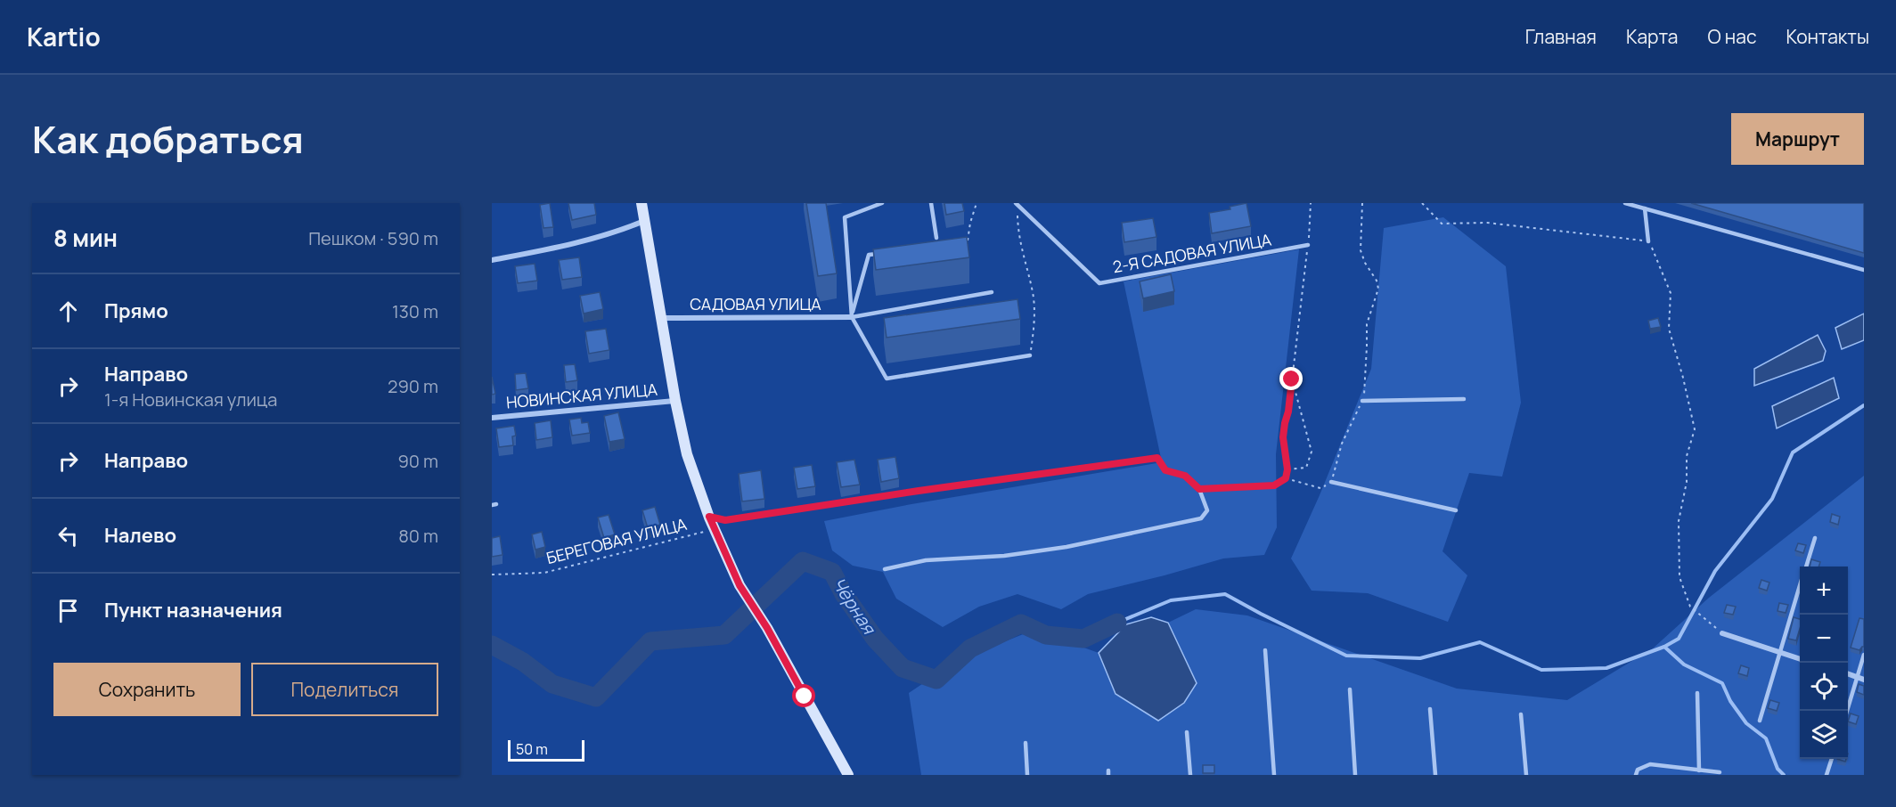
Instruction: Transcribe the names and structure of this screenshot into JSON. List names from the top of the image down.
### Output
{
  "streets": {
    "street": ["САДОВАЯ УЛИЦА", "НОВИНСКАЯ УЛИЦА"],
    "lane": ["2-Я САДОВАЯ УЛИЦА"],
    "path": ["БЕРЕГОВАЯ УЛИЦА"]
  },
  "water": ["Чёрная"],
  "scale_bar": "50 m",
  "page": {
    "header": "Kartio",
    "nav": [
      "Главная",
      "Карта",
      "О нас",
      "Контакты"
    ],
    "title": "Как добраться",
    "buttons": [
      "Маршрут",
      ["Сохранить", "Поделиться"]
    ],
    "heading": ["8 мин", "Пешком · 590 m"],
    "list": [
      ["Прямо", "130 m"],
      ["Направо", "1-я Новинская улица", "290 m"],
      ["Направо", "90 m"],
      ["Налево", "80 m"],
      "Пункт назначения"
    ],
    "map_buttons": ["+", "−"],
    "scale": "50 m"
  }
}
